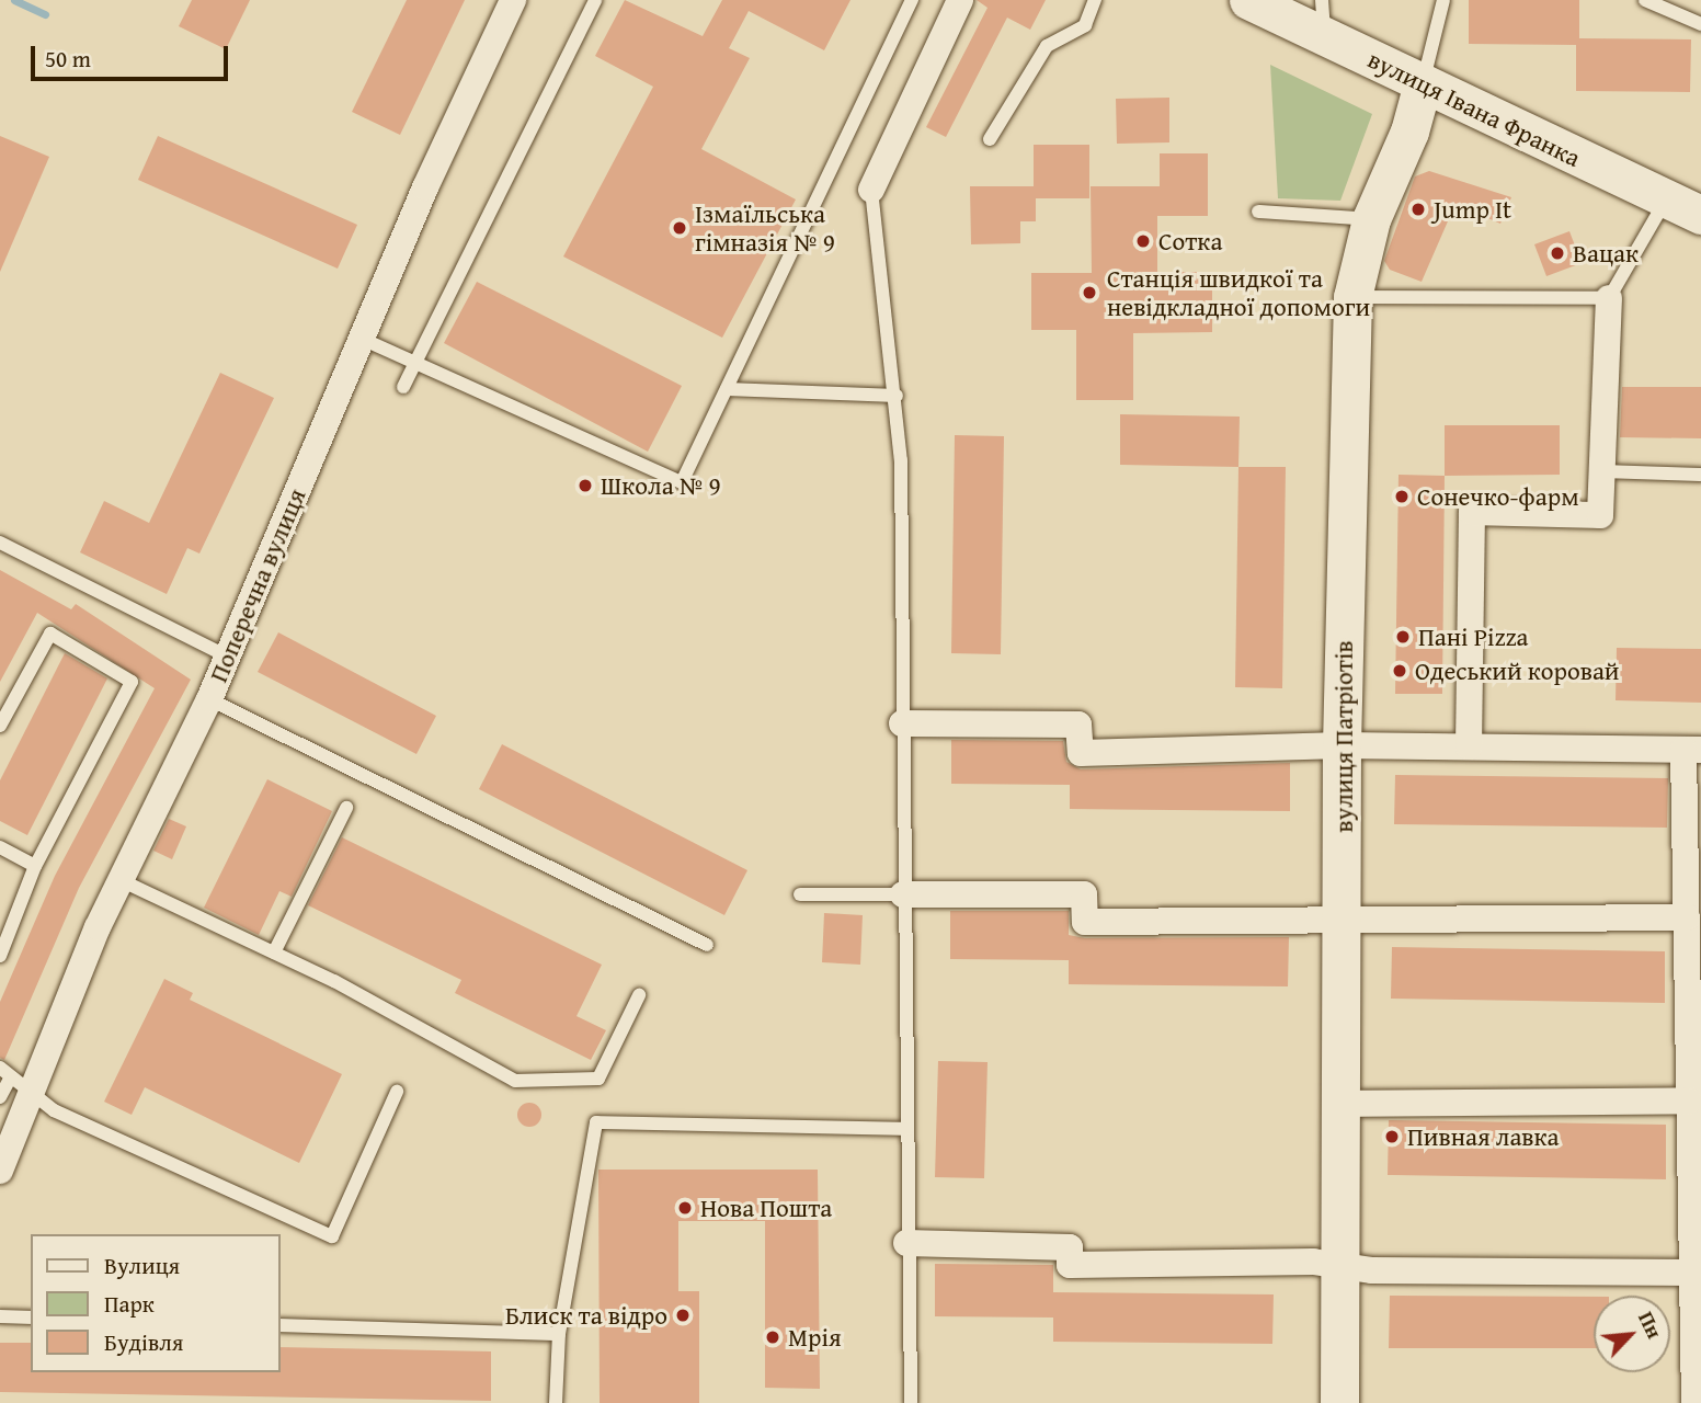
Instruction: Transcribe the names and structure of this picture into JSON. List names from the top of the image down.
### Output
{
  "streets": {
    "street": ["вулиця Івана Франка", "Поперечна вулиця", "вулиця Патріотів"]
  },
  "crossings": [
    ["вулиця Івана Франка", "вулиця Патріотів"]
  ],
  "places": [
    "Jump It",
    "Ізмаїльська гімназія № 9",
    "Сотка",
    "Вацак",
    "Станція швидкої та невідкладної допомоги",
    "Школа № 9",
    "Сонечко-фарм",
    "Пані Pizza",
    "Одеський коровай",
    "Пивная лавка",
    "Нова Пошта",
    "Блиск та відро",
    "Мрія"
  ],
  "legend": ["Вулиця", "Парк", "Будівля"],
  "scale_bar": "50 m",
  "north": "top right"
}
